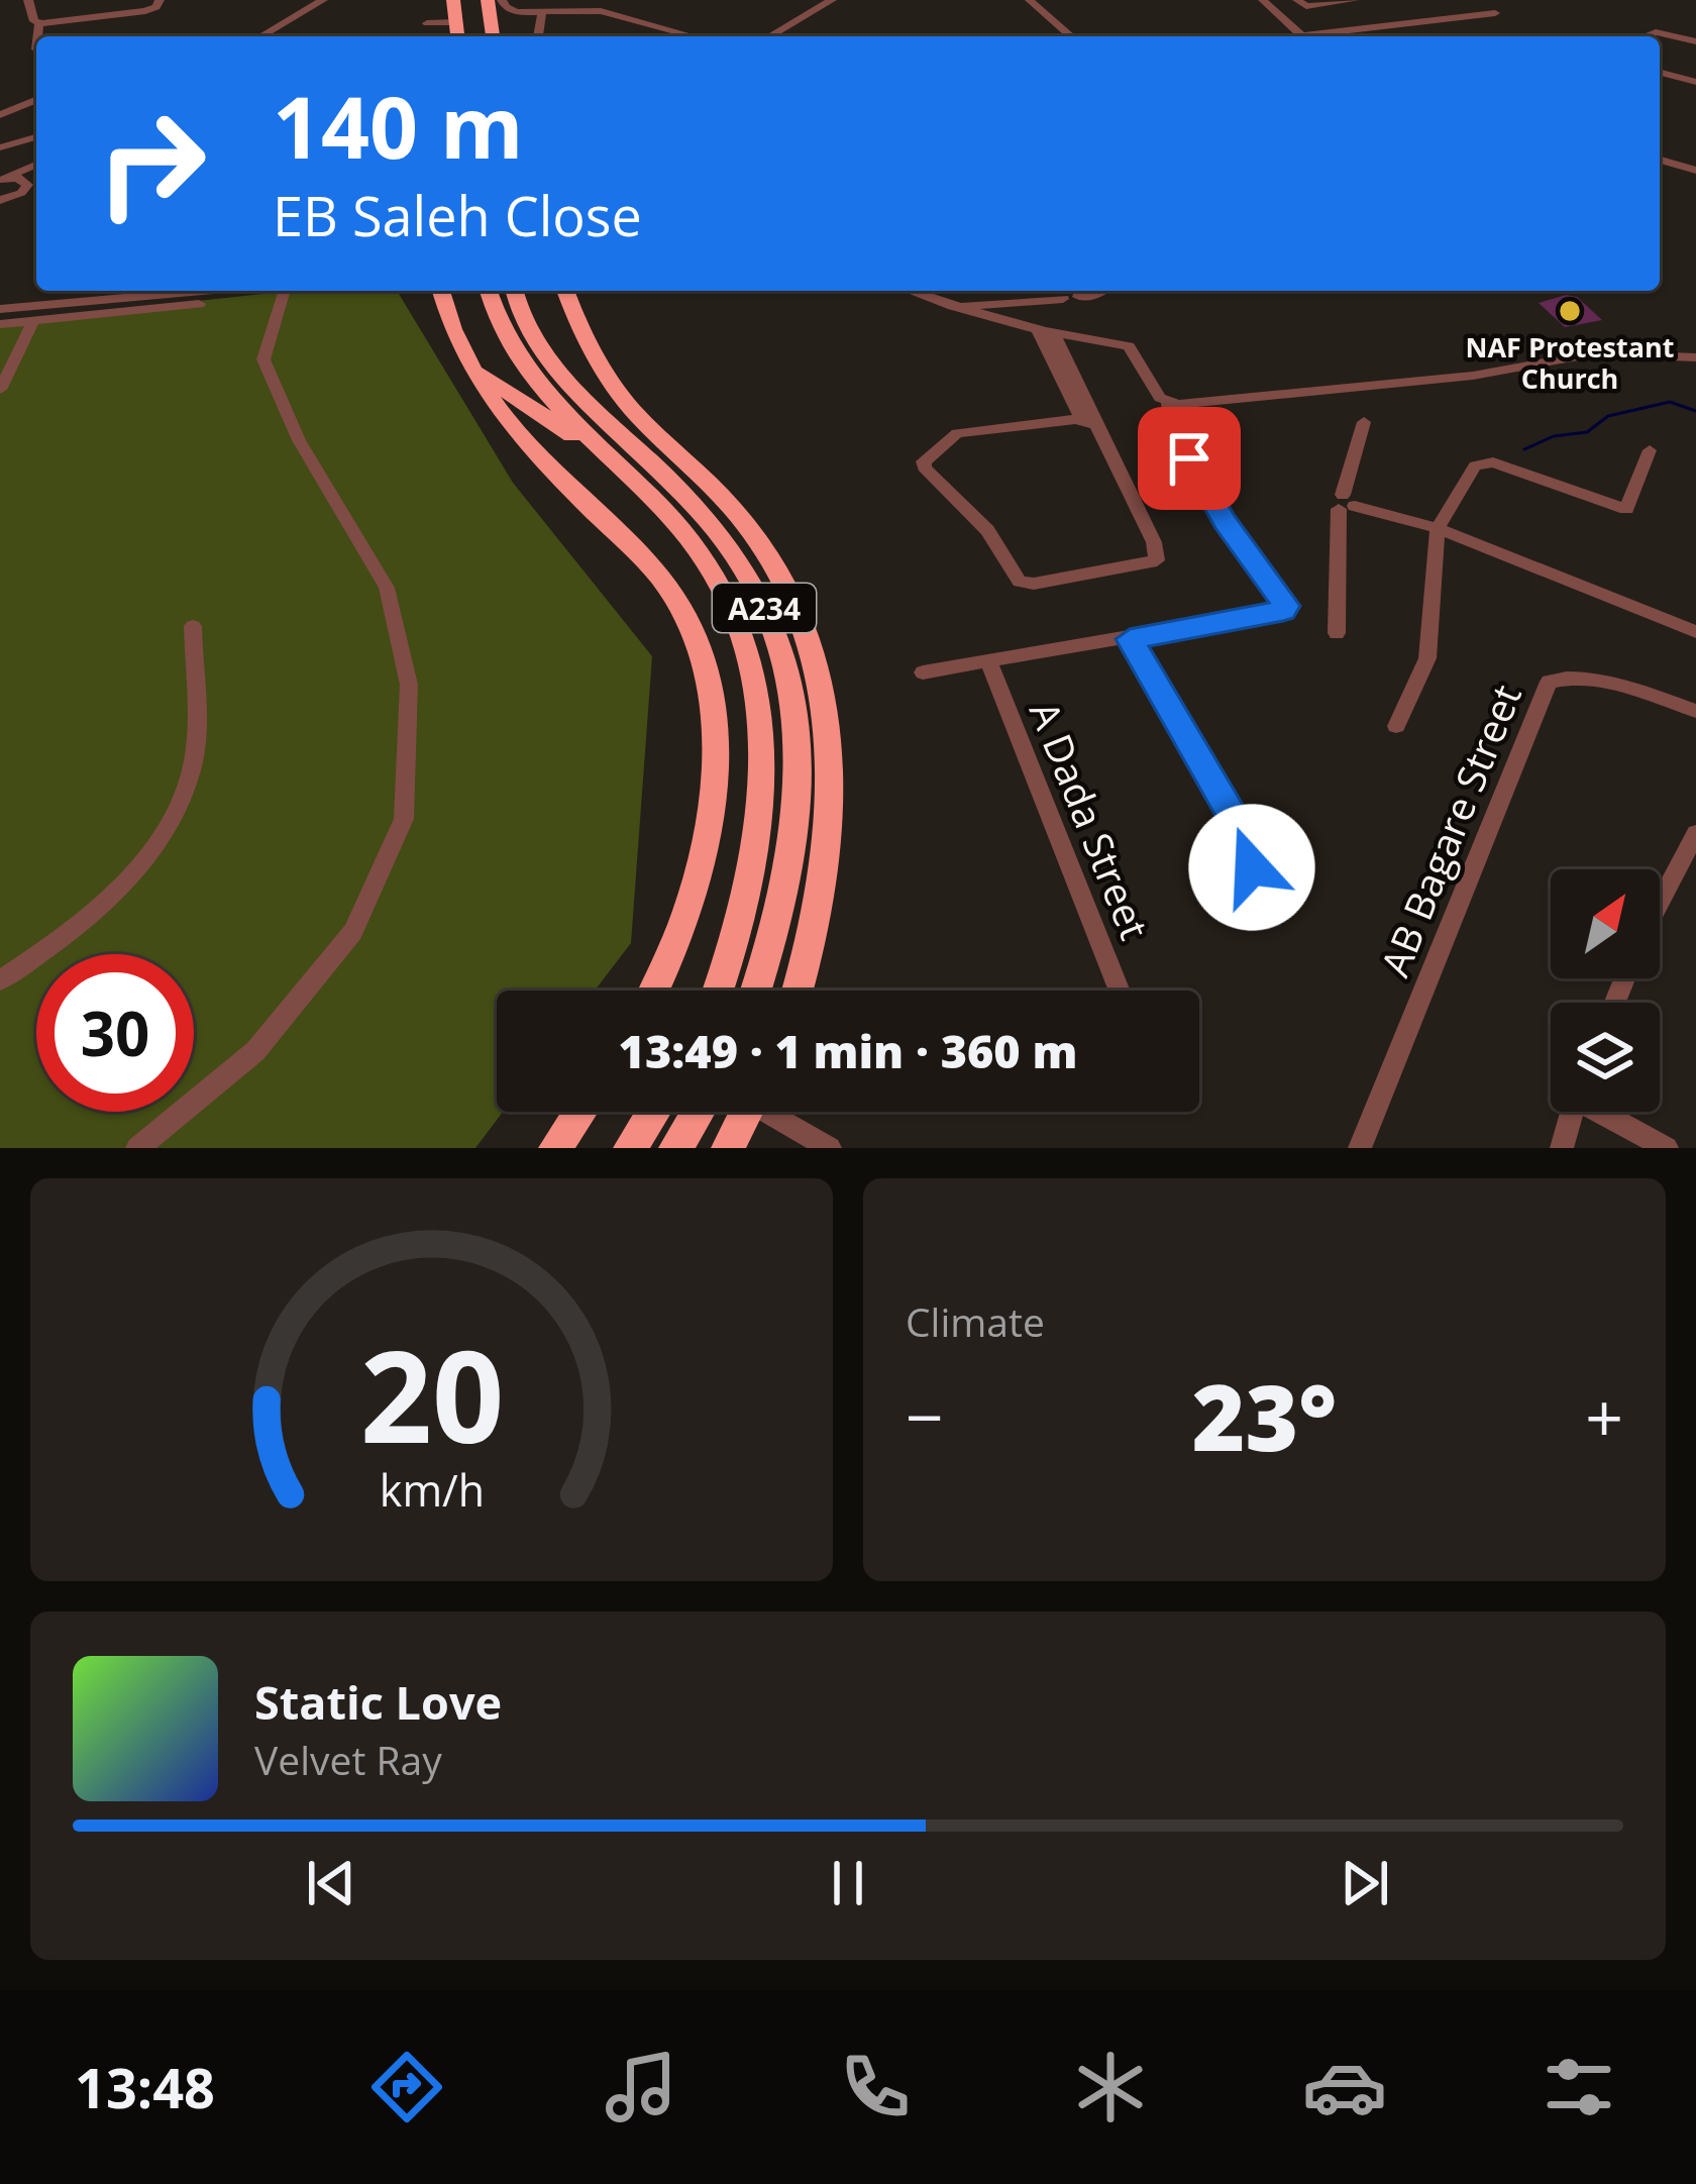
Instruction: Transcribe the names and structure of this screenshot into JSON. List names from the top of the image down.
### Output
{
  "streets": {
    "highway": ["A234"],
    "street": ["A Dada Street", "AB Bagare Street"]
  },
  "places": ["NAF Protestant Church"],
  "north": "top right",
  "page": {
    "turn": ["140 m", "EB Saleh Close"],
    "limit": "30",
    "trip": "13:49 · 1 min · 360 m",
    "tile": "Climate",
    "heat": ["−", "23°", "+"],
    "song": ["Static Love", "Velvet Ray"],
    "tabs": "13:48",
    "gauge": ["20", "km/h"]
  }
}
